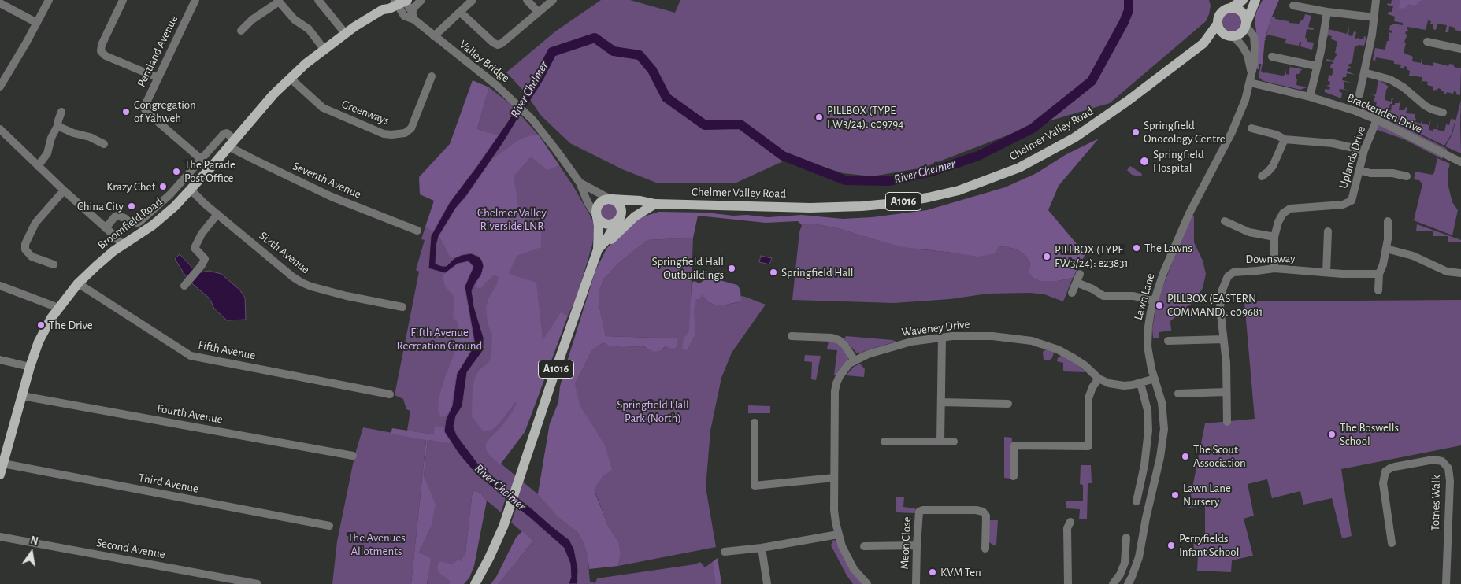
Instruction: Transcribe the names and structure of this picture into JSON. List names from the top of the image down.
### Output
{
  "streets": {
    "main road": ["Chelmer Valley Road", "A1016", "Broomfield Road"],
    "street": [
      "Pentland Avenue",
      "Valley Bridge",
      "Greenways",
      "Brackenden Drive",
      "Uplands Drive",
      "Seventh Avenue",
      "Sixth Avenue",
      "Downsway",
      "Lawn Lane",
      "Waveney Drive",
      "Fifth Avenue",
      "Fourth Avenue",
      "Third Avenue",
      "Totnes Walk",
      "Meon Close",
      "Second Avenue"
    ]
  },
  "crossings": [
    ["Valley Bridge", "Chelmer Valley Road"],
    ["Valley Bridge", "A1016"],
    ["Valley Bridge", "Broomfield Road"],
    ["Greenways", "Broomfield Road"],
    ["Brackenden Drive", "Uplands Drive"],
    ["Brackenden Drive", "Lawn Lane"],
    ["Chelmer Valley Road", "A1016"],
    ["Chelmer Valley Road", "Lawn Lane"],
    ["Uplands Drive", "Downsway"],
    ["Seventh Avenue", "Broomfield Road"],
    ["A1016", "Lawn Lane"],
    ["Broomfield Road", "Sixth Avenue"],
    ["Broomfield Road", "Fifth Avenue"],
    ["Broomfield Road", "Fourth Avenue"],
    ["Broomfield Road", "Third Avenue"],
    ["Lawn Lane", "Waveney Drive"]
  ],
  "water": ["River Chelmer"],
  "parks": [
    "Chelmer Valley Riverside LNR",
    "Fifth Avenue Recreation Ground",
    "Springfield Hall Park (North)",
    "The Avenues Allotments"
  ],
  "places": [
    "Congregation of Yahweh",
    "PILLBOX (TYPE FW3/24): e09794",
    "Springfield Onocology Centre",
    "Springfield Hospital",
    "The Parade Post Office",
    "Krazy Chef",
    "China City",
    "The Lawns",
    "PILLBOX (TYPE FW3/24): e23831",
    "Springfield Hall Outbuildings",
    "Springfield Hall",
    "PILLBOX (EASTERN COMMAND): e09681",
    "The Drive",
    "The Boswells School",
    "The Scout Association",
    "Lawn Lane Nursery",
    "Perryfields Infant School",
    "KVM Ten"
  ],
  "north": "top"
}
